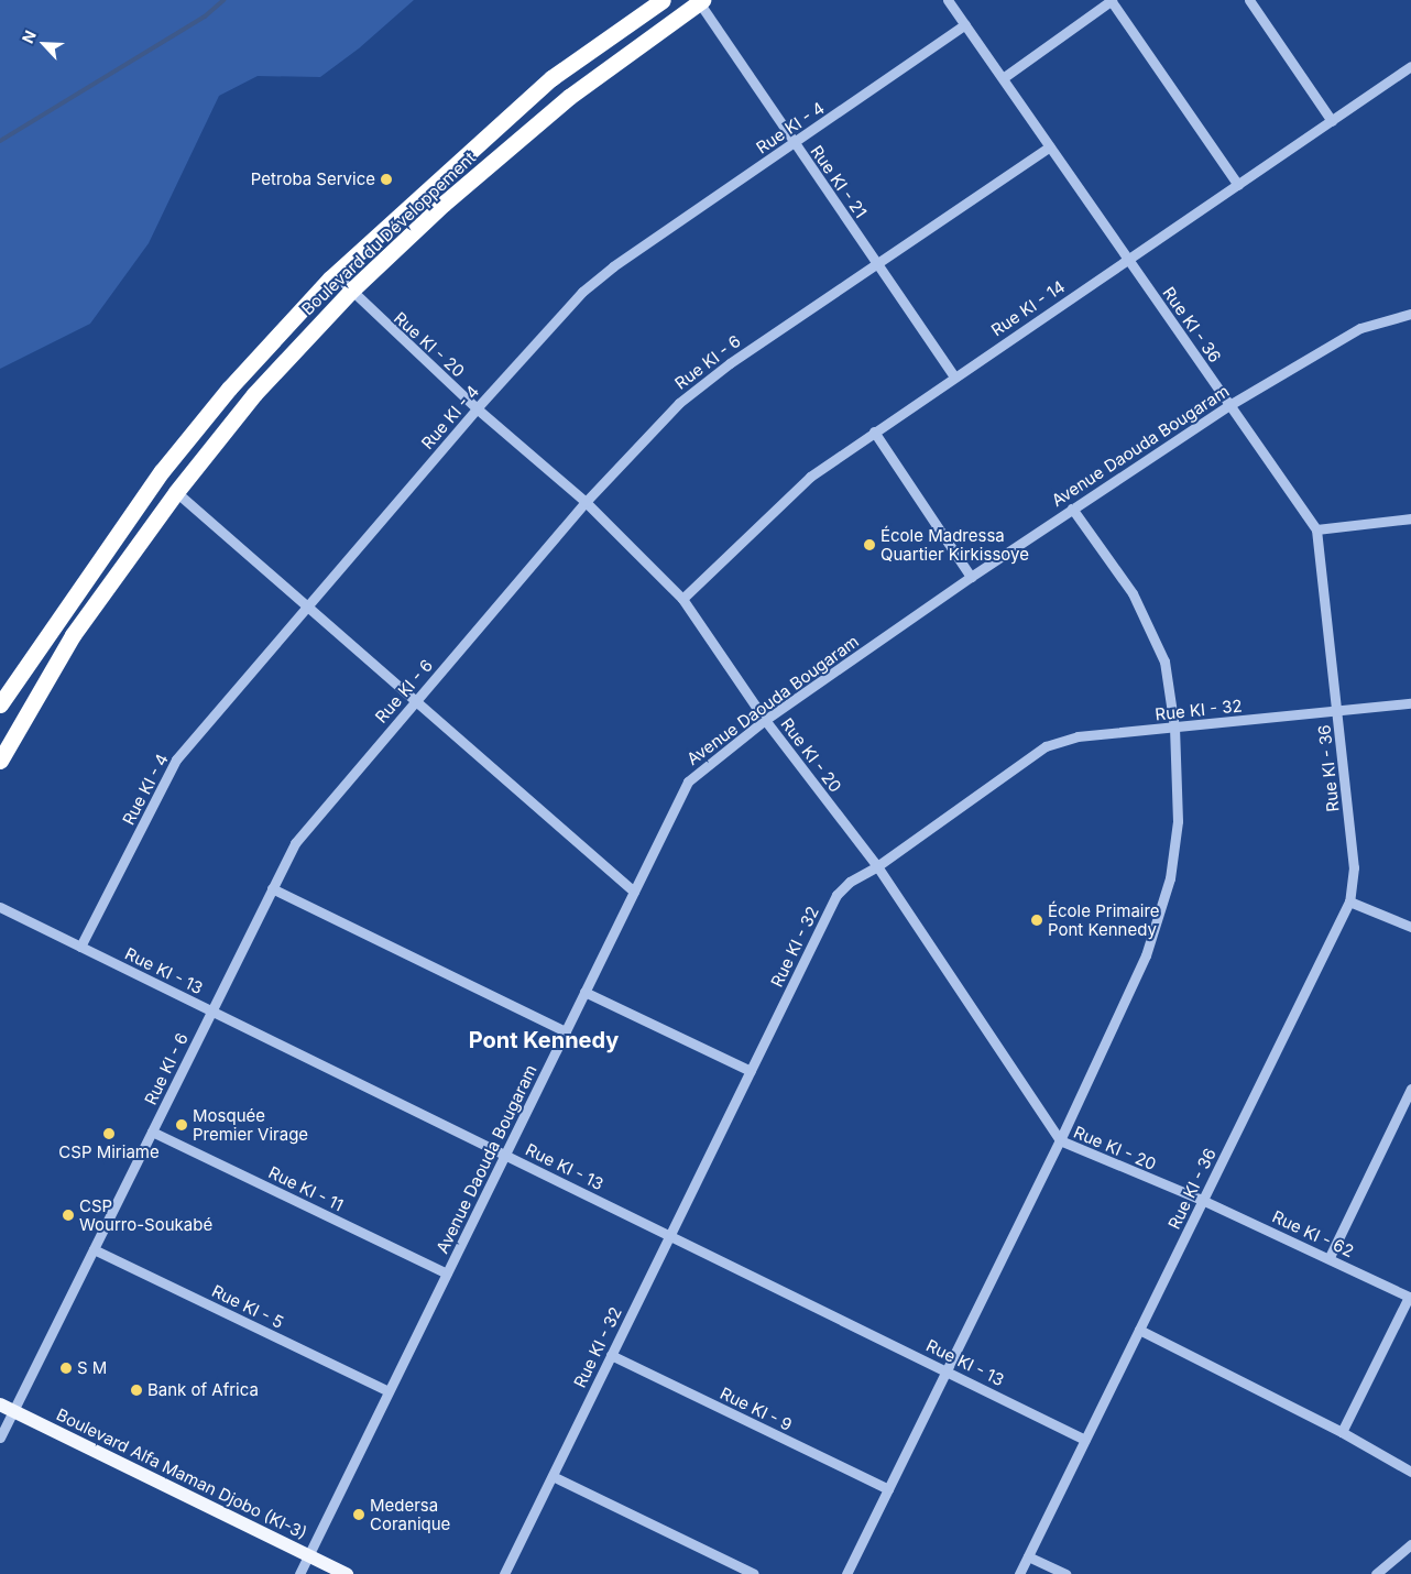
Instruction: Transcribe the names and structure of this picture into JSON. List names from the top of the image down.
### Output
{
  "streets": {
    "highway": ["Boulevard du Développement"],
    "main road": ["Boulevard Alfa Maman Djobo (KI-3)"],
    "street": [
      "Rue KI - 4",
      "Rue KI - 21",
      "Rue KI - 14",
      "Rue KI - 36",
      "Rue KI - 20",
      "Rue KI - 6",
      "Avenue Daouda Bougaram",
      "Rue KI - 32",
      "Rue KI - 13",
      "Rue KI - 11",
      "Rue KI - 62",
      "Rue KI - 5",
      "Rue KI - 9"
    ]
  },
  "crossings": [
    ["Rue KI - 4", "Rue KI - 21"],
    ["Rue KI - 4", "Rue KI - 36"],
    ["Rue KI - 4", "Rue KI - 20"],
    ["Rue KI - 4", "Rue KI - 13"],
    ["Rue KI - 21", "Boulevard du Développement"],
    ["Rue KI - 21", "Rue KI - 14"],
    ["Rue KI - 21", "Rue KI - 6"],
    ["Boulevard du Développement", "Rue KI - 20"],
    ["Rue KI - 14", "Rue KI - 36"],
    ["Rue KI - 14", "Rue KI - 20"],
    ["Rue KI - 36", "Rue KI - 20"],
    ["Rue KI - 36", "Rue KI - 6"],
    ["Rue KI - 36", "Avenue Daouda Bougaram"],
    ["Rue KI - 36", "Rue KI - 32"],
    ["Rue KI - 36", "Rue KI - 13"],
    ["Rue KI - 36", "Rue KI - 62"],
    ["Rue KI - 20", "Rue KI - 6"],
    ["Rue KI - 20", "Avenue Daouda Bougaram"],
    ["Rue KI - 20", "Rue KI - 32"],
    ["Rue KI - 20", "Rue KI - 62"],
    ["Rue KI - 6", "Rue KI - 13"],
    ["Rue KI - 6", "Rue KI - 11"],
    ["Rue KI - 6", "Rue KI - 5"],
    ["Rue KI - 6", "Boulevard Alfa Maman Djobo (KI-3)"],
    ["Avenue Daouda Bougaram", "Rue KI - 13"],
    ["Avenue Daouda Bougaram", "Rue KI - 11"],
    ["Avenue Daouda Bougaram", "Rue KI - 5"],
    ["Avenue Daouda Bougaram", "Boulevard Alfa Maman Djobo (KI-3)"],
    ["Rue KI - 32", "Rue KI - 13"],
    ["Rue KI - 32", "Rue KI - 9"]
  ],
  "districts": ["Pont Kennedy"],
  "places": [
    "Petroba Service",
    "École Madressa Quartier Kirkissoye",
    "École Primaire Pont Kennedy",
    "Mosquée Premier Virage",
    "CSP Miriame",
    "CSP Wourro-Soukabé",
    "S M",
    "Bank of Africa",
    "Medersa Coranique"
  ],
  "north": "top left"
}
